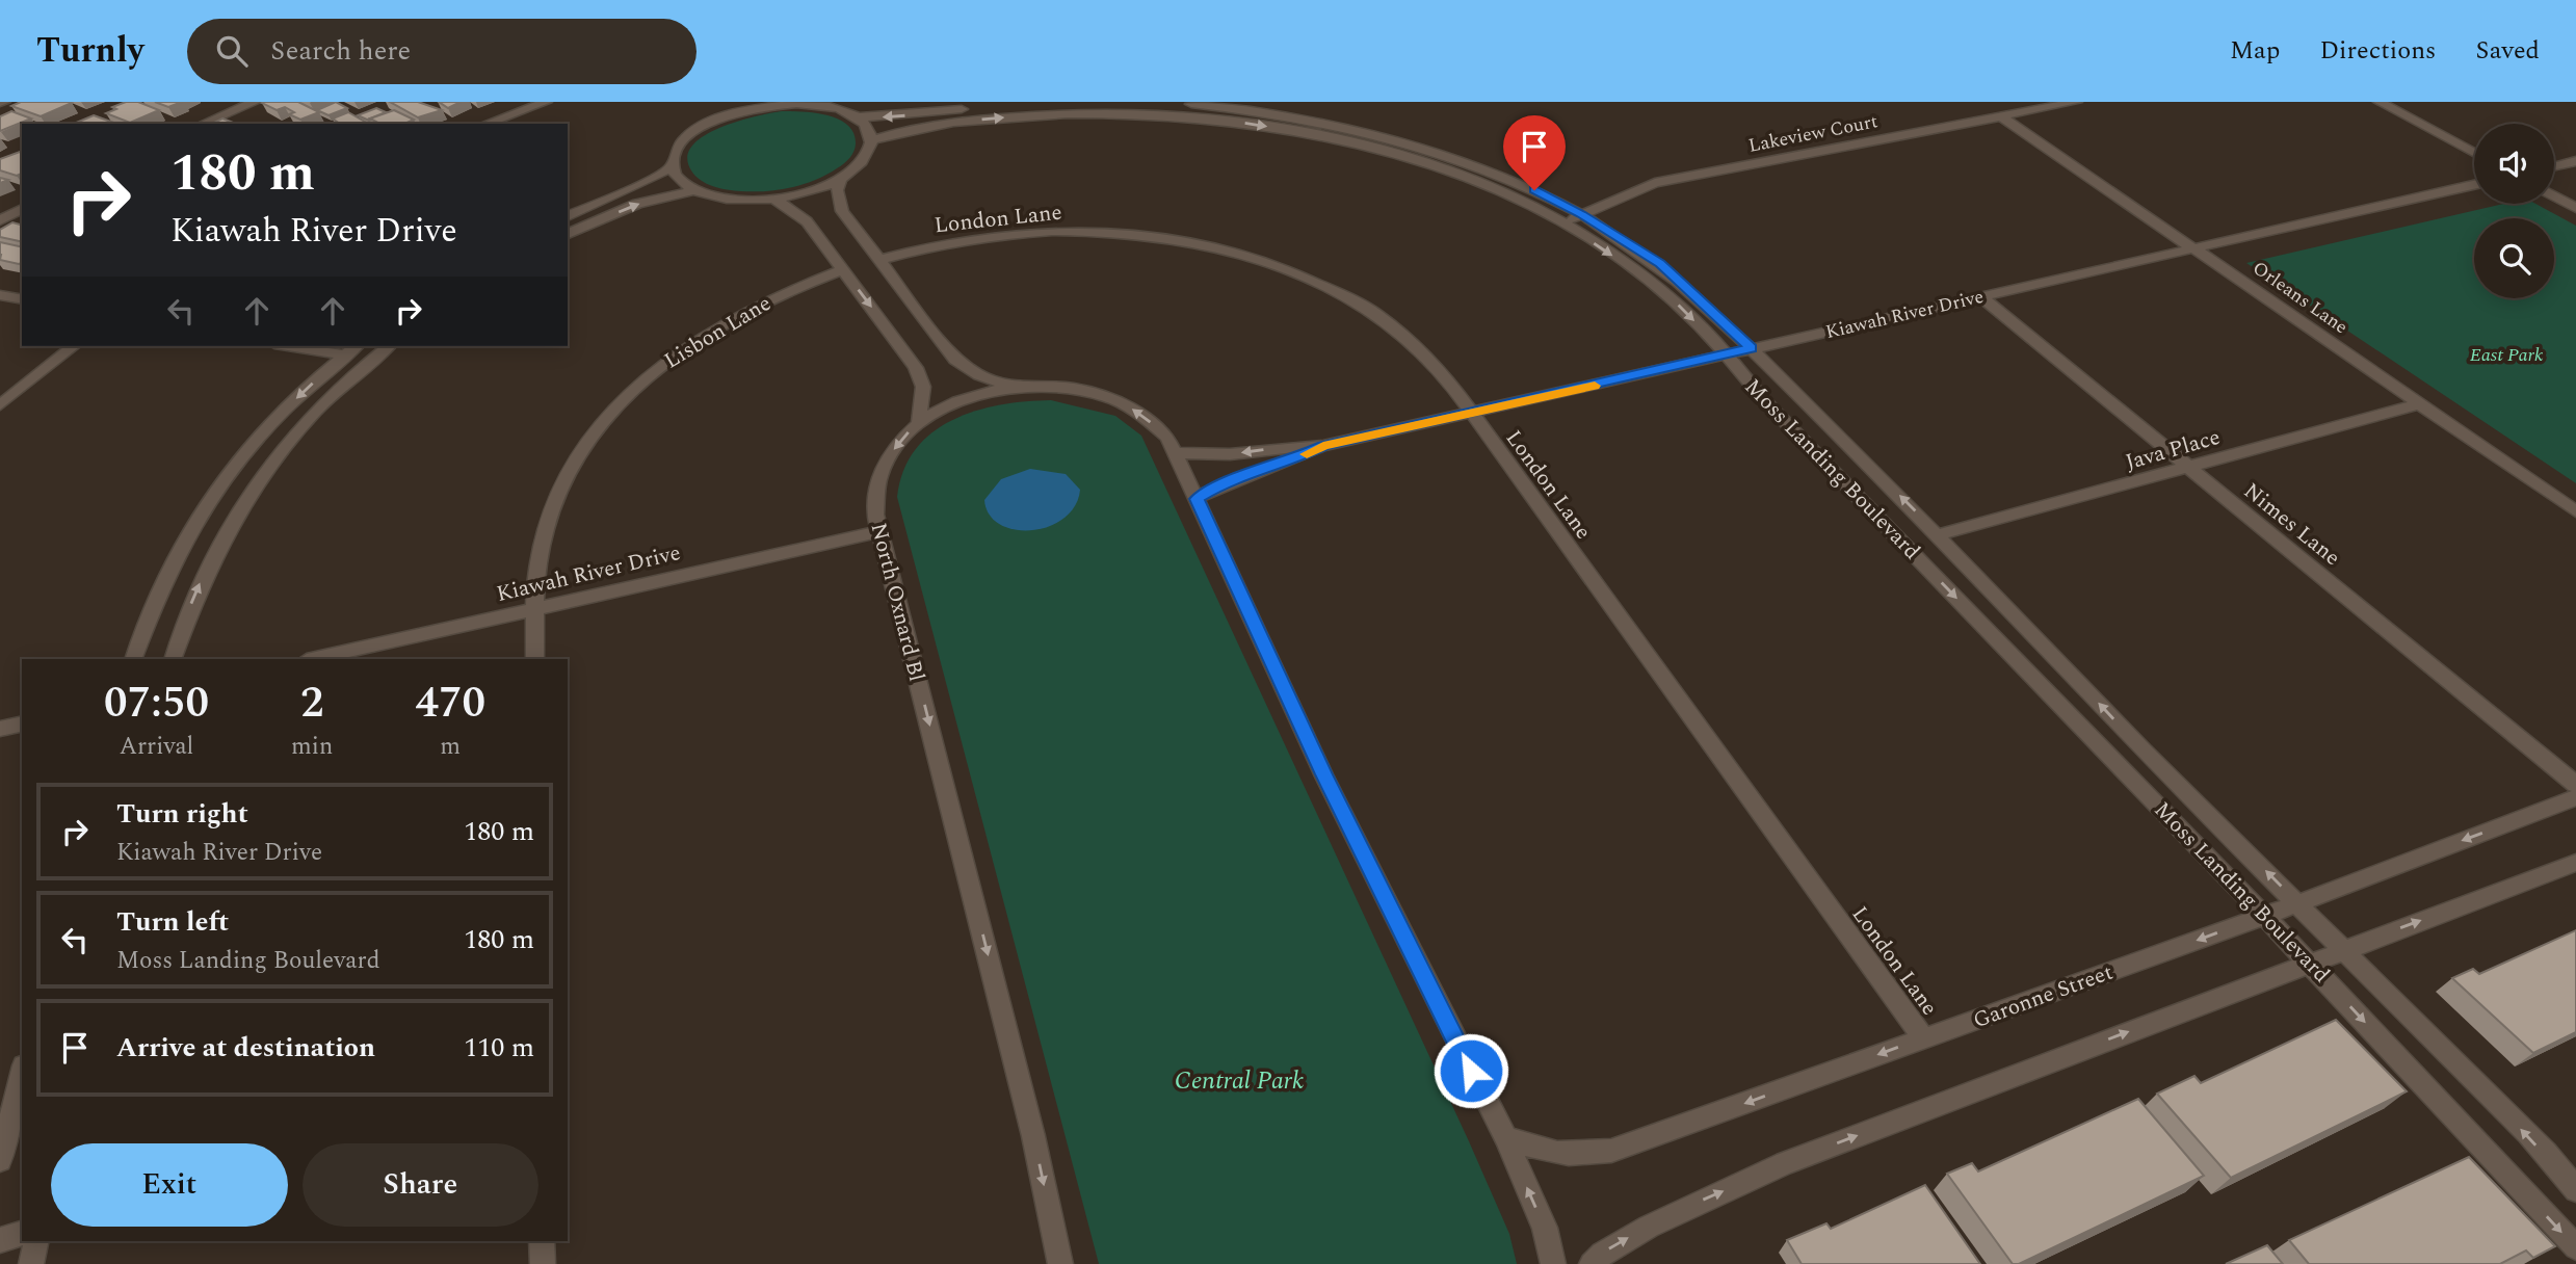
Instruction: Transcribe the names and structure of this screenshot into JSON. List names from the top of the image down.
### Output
{
  "streets": {
    "street": [
      "Lakeview Court",
      "London Lane",
      "Orleans Lane",
      "Kiawah River Drive",
      "Lisbon Lane",
      "Java Place",
      "Moss Landing Boulevard",
      "Nimes Lane",
      "North Oxnard Bl",
      "Garonne Street"
    ]
  },
  "crossings": [
    ["Lakeview Court", "Orleans Lane"],
    ["Lakeview Court", "Moss Landing Boulevard"],
    ["London Lane", "Kiawah River Drive"],
    ["London Lane", "Garonne Street"],
    ["Orleans Lane", "Kiawah River Drive"],
    ["Orleans Lane", "Java Place"],
    ["Kiawah River Drive", "Lisbon Lane"],
    ["Kiawah River Drive", "Moss Landing Boulevard"],
    ["Kiawah River Drive", "Nimes Lane"],
    ["Kiawah River Drive", "North Oxnard Bl"],
    ["Java Place", "Moss Landing Boulevard"],
    ["Java Place", "Nimes Lane"],
    ["Moss Landing Boulevard", "Garonne Street"],
    ["North Oxnard Bl", "Garonne Street"]
  ],
  "parks": ["East Park", "Central Park"],
  "page": {
    "header": "Turnly",
    "search": "Search here",
    "nav": ["Map", "Directions", "Saved"],
    "turn": ["180 m", "Kiawah River Drive"],
    "eta": [
      "07:50",
      "Arrival",
      "2",
      "min",
      "470",
      "m"
    ],
    "list": [
      {
        "name": "Turn right",
        "note": "Kiawah River Drive",
        "value": "180 m"
      },
      {
        "name": "Turn left",
        "note": "Moss Landing Boulevard",
        "value": "180 m"
      },
      {
        "name": "Arrive at destination",
        "value": "110 m"
      }
    ],
    "buttons": ["Exit", "Share"]
  }
}
